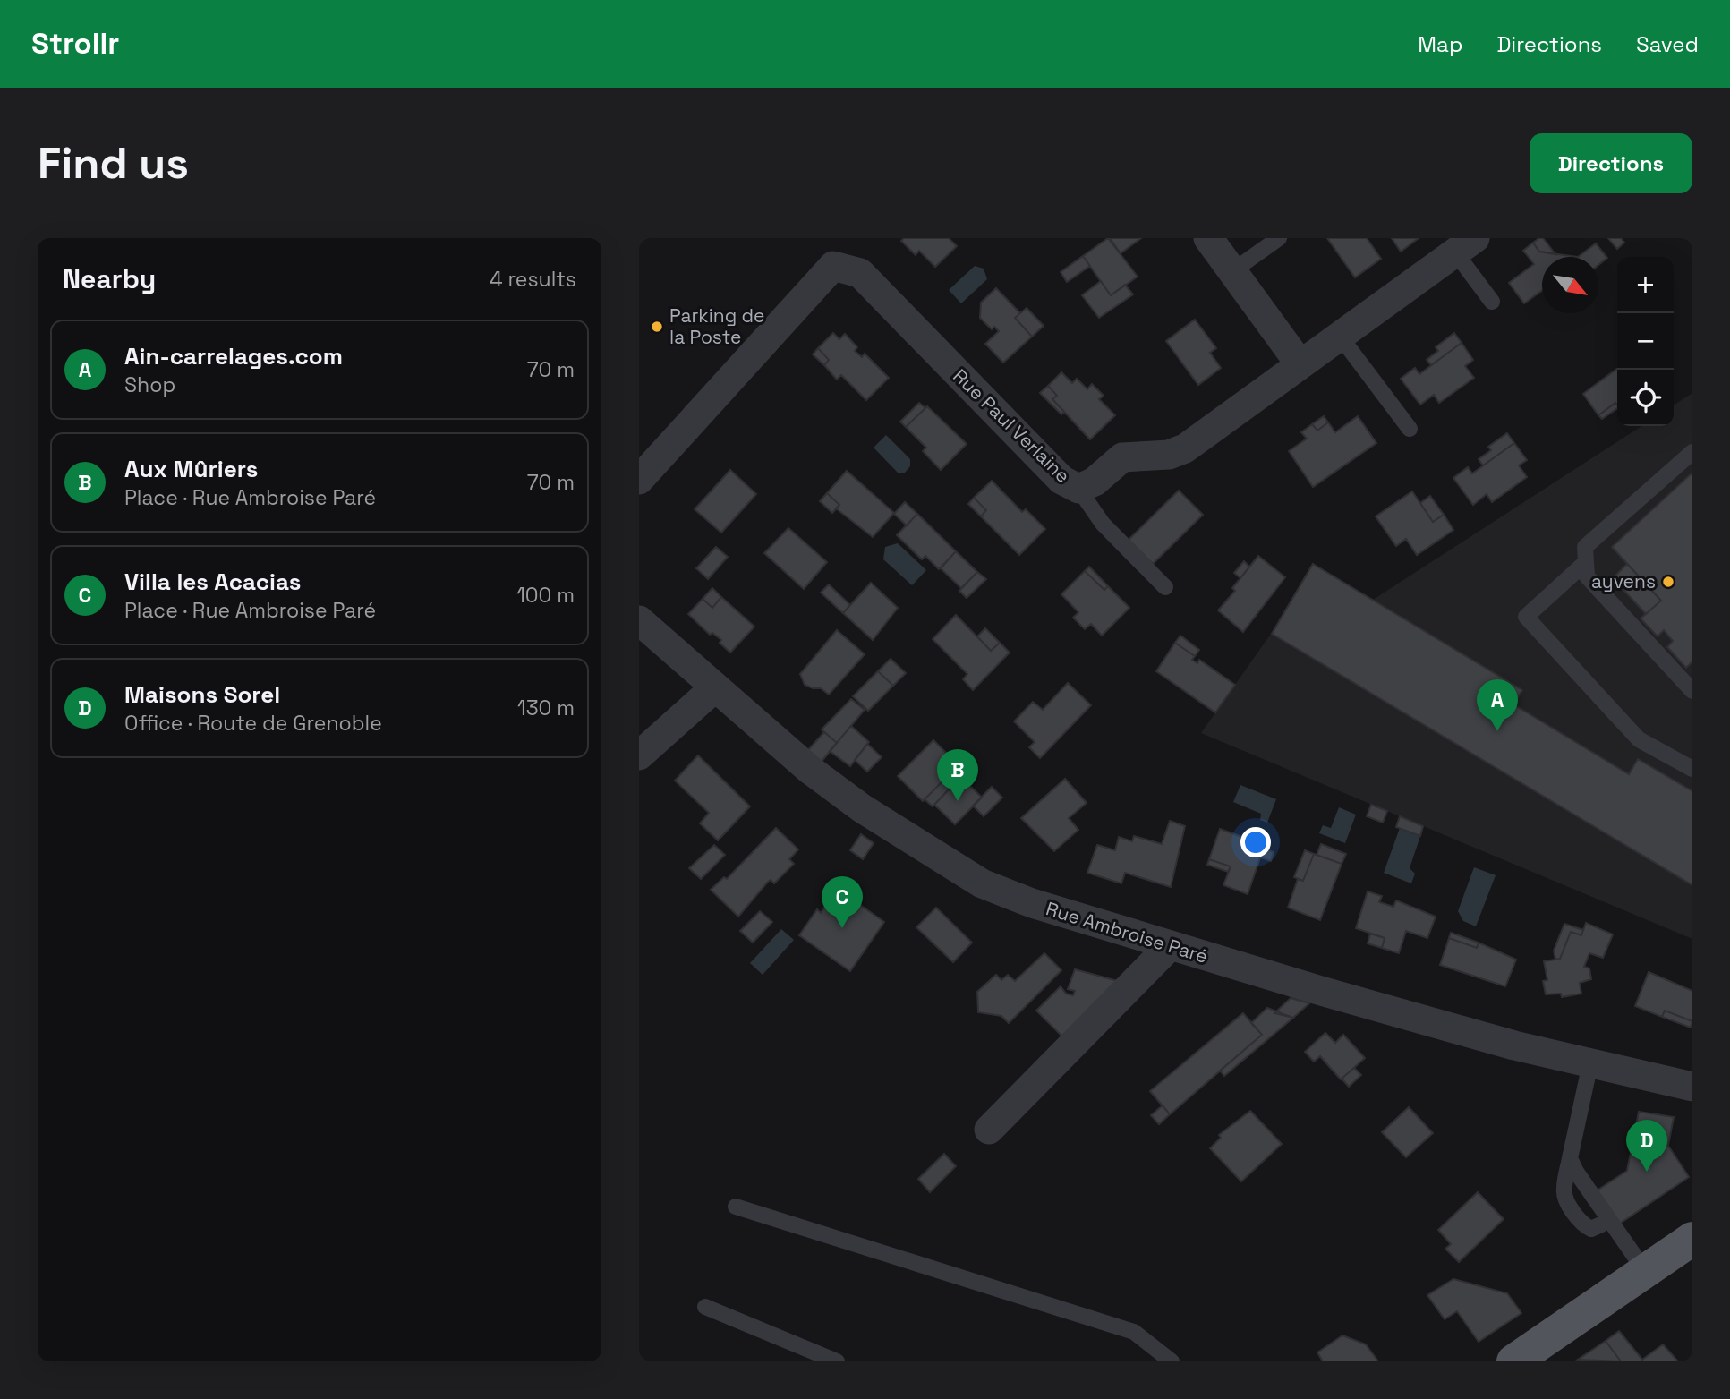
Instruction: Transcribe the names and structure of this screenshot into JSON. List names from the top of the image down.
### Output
{
  "streets": {
    "street": ["Rue Paul Verlaine", "Rue Ambroise Paré"]
  },
  "places": ["Parking de la Poste", "ayvens"],
  "north": "bottom right",
  "page": {
    "header": "Strollr",
    "nav": ["Map", "Directions", "Saved"],
    "buttons": "Directions",
    "title": "Find us",
    "heading": ["Nearby", "4 results"],
    "map_buttons": ["+", "−"],
    "list": [
      {
        "mark": "A",
        "name": "Ain-carrelages.com",
        "note": "Shop",
        "value": "70 m"
      },
      {
        "mark": "B",
        "name": "Aux Mûriers",
        "note": "Place · Rue Ambroise Paré",
        "value": "70 m"
      },
      {
        "mark": "C",
        "name": "Villa les Acacias",
        "note": "Place · Rue Ambroise Paré",
        "value": "100 m"
      },
      {
        "mark": "D",
        "name": "Maisons Sorel",
        "note": "Office · Route de Grenoble",
        "value": "130 m"
      }
    ],
    "pins": [
      "A",
      "B",
      "C",
      "D"
    ]
  }
}
